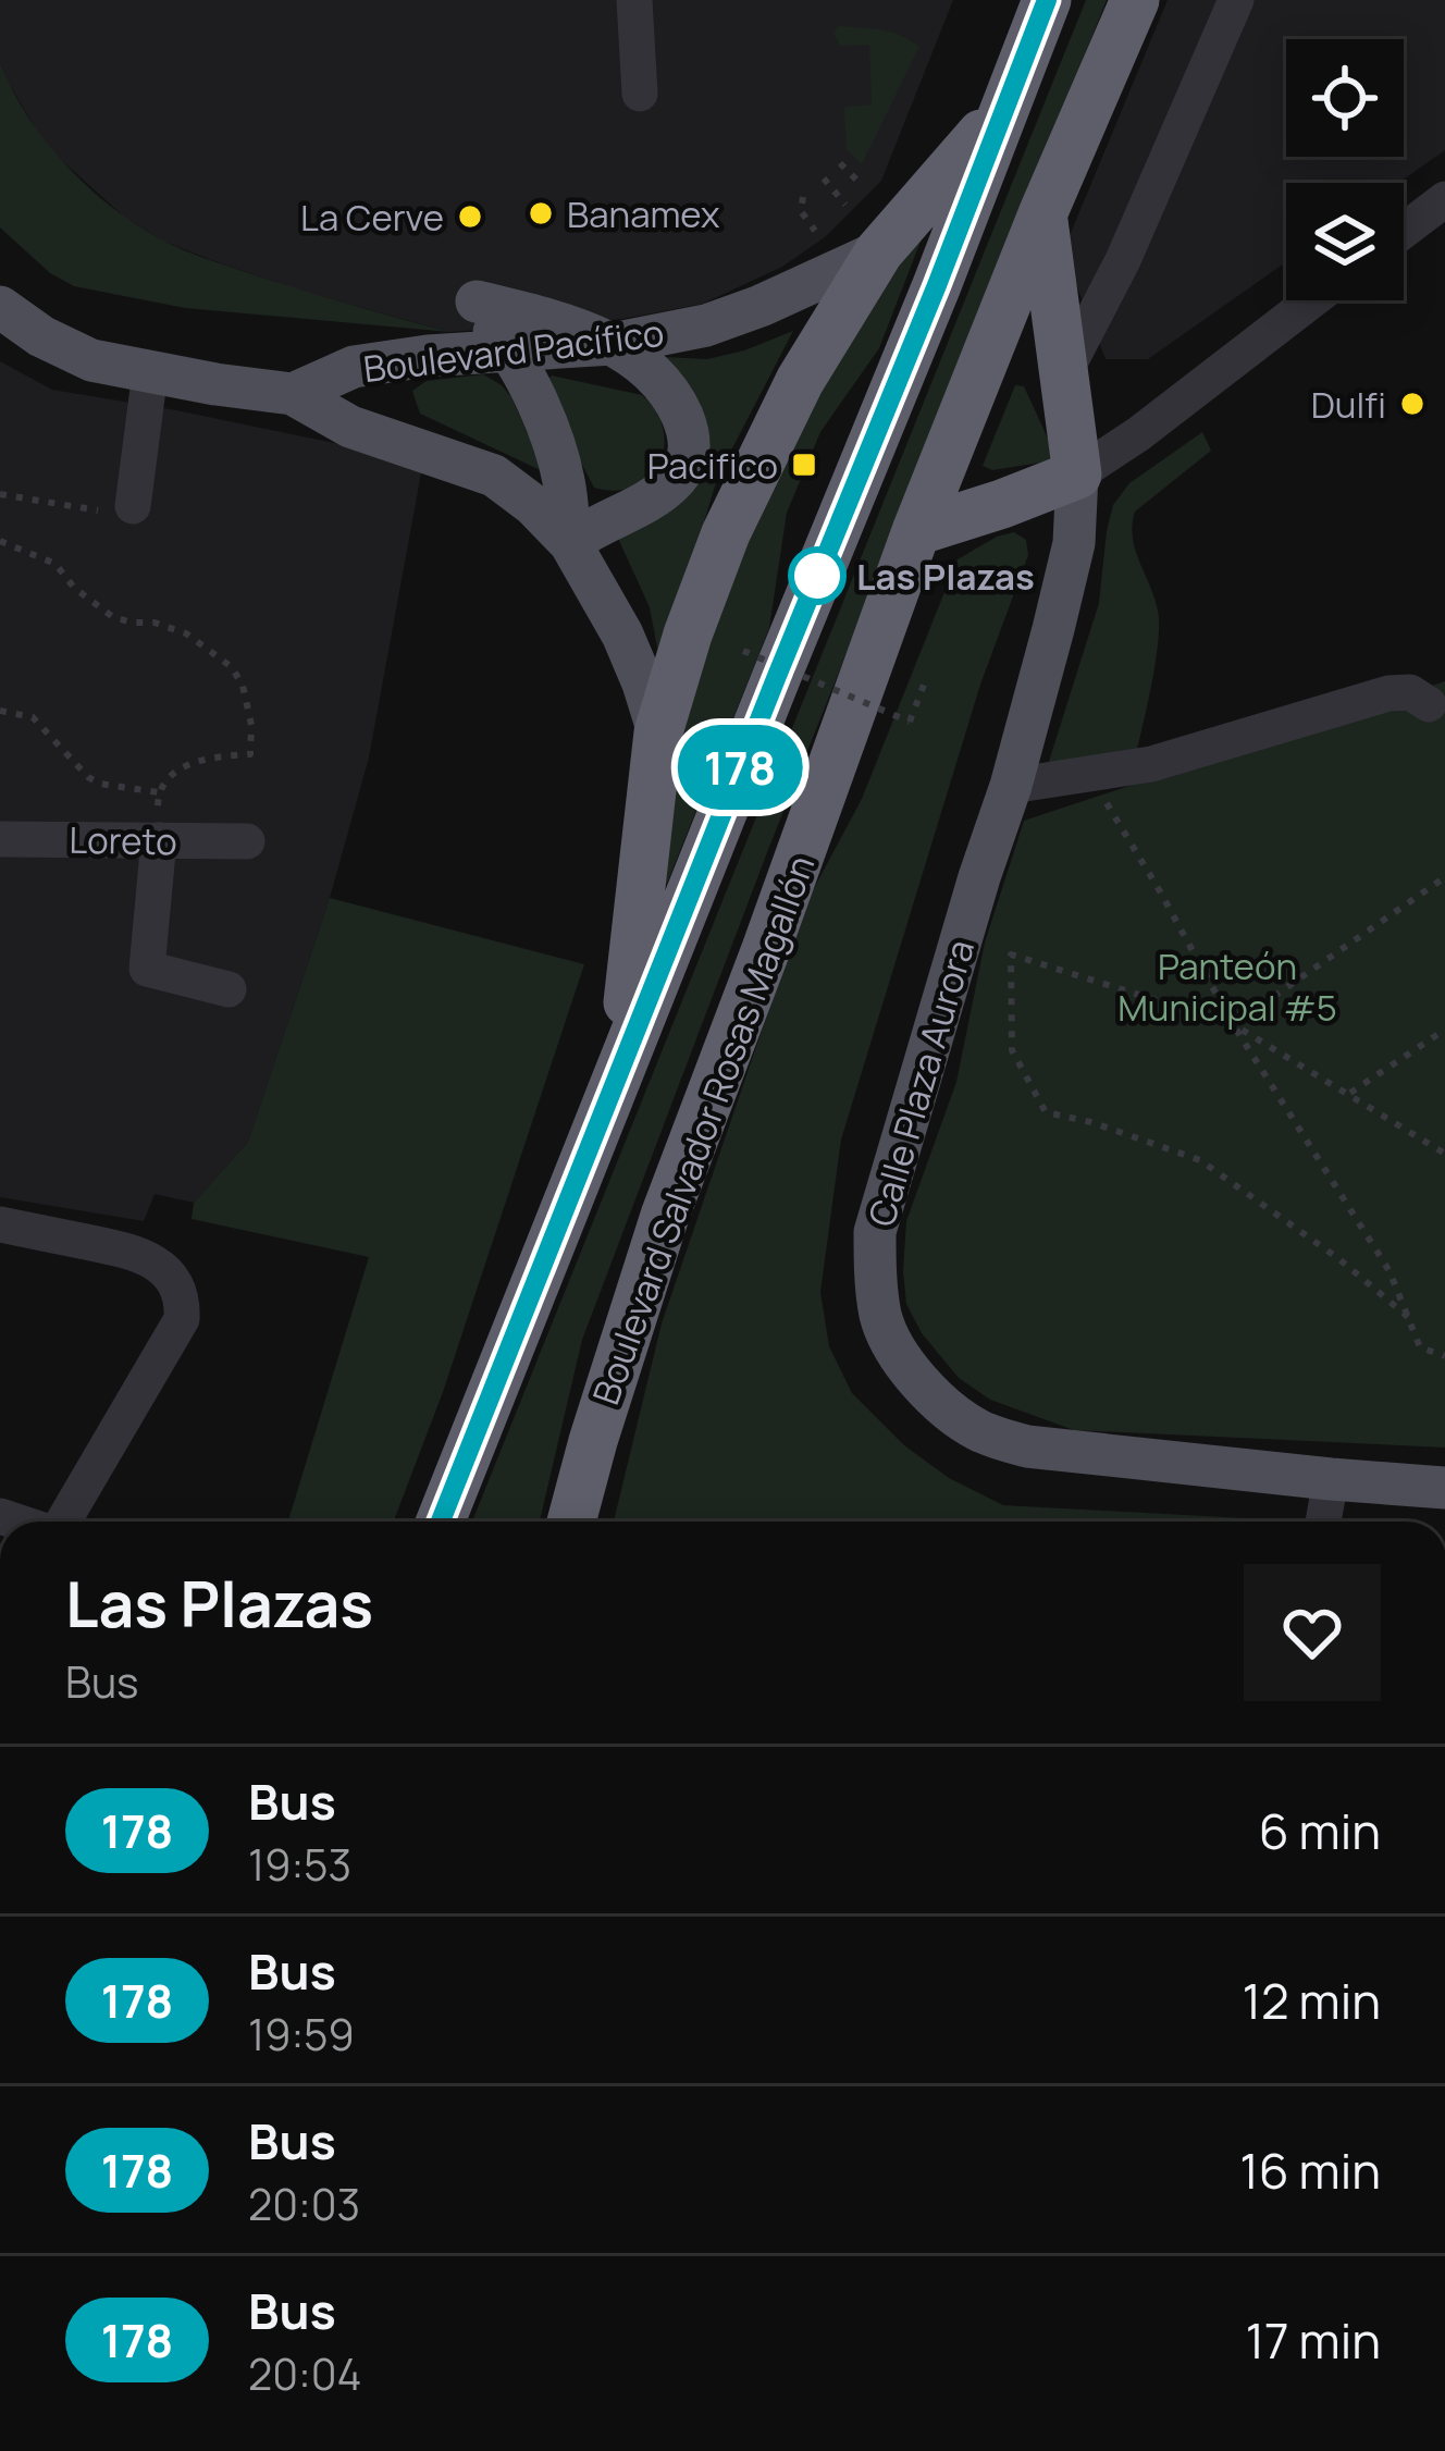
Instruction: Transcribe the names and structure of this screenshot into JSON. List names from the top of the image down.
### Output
{
  "streets": {
    "highway": ["Boulevard Salvador Rosas Magallón"],
    "main road": ["Boulevard Pacífico", "Calle Plaza Aurora"],
    "street": ["Loreto"]
  },
  "parks": ["Panteón Municipal #5"],
  "places": {
    "other": [
      "Banamex",
      "La Cerve",
      "Dulfi",
      "Las Plazas"
    ],
    "transit": ["Pacifico"]
  },
  "lines": ["bus line 178"],
  "page": {
    "on_map": "178",
    "heading": ["Las Plazas", "Bus"],
    "list": [
      {
        "mark": "178",
        "name": "Bus",
        "note": "19:53",
        "value": "6 min"
      },
      {
        "mark": "178",
        "name": "Bus",
        "note": "19:59",
        "value": "12 min"
      },
      {
        "mark": "178",
        "name": "Bus",
        "note": "20:03",
        "value": "16 min"
      },
      {
        "mark": "178",
        "name": "Bus",
        "note": "20:04",
        "value": "17 min"
      }
    ]
  }
}
